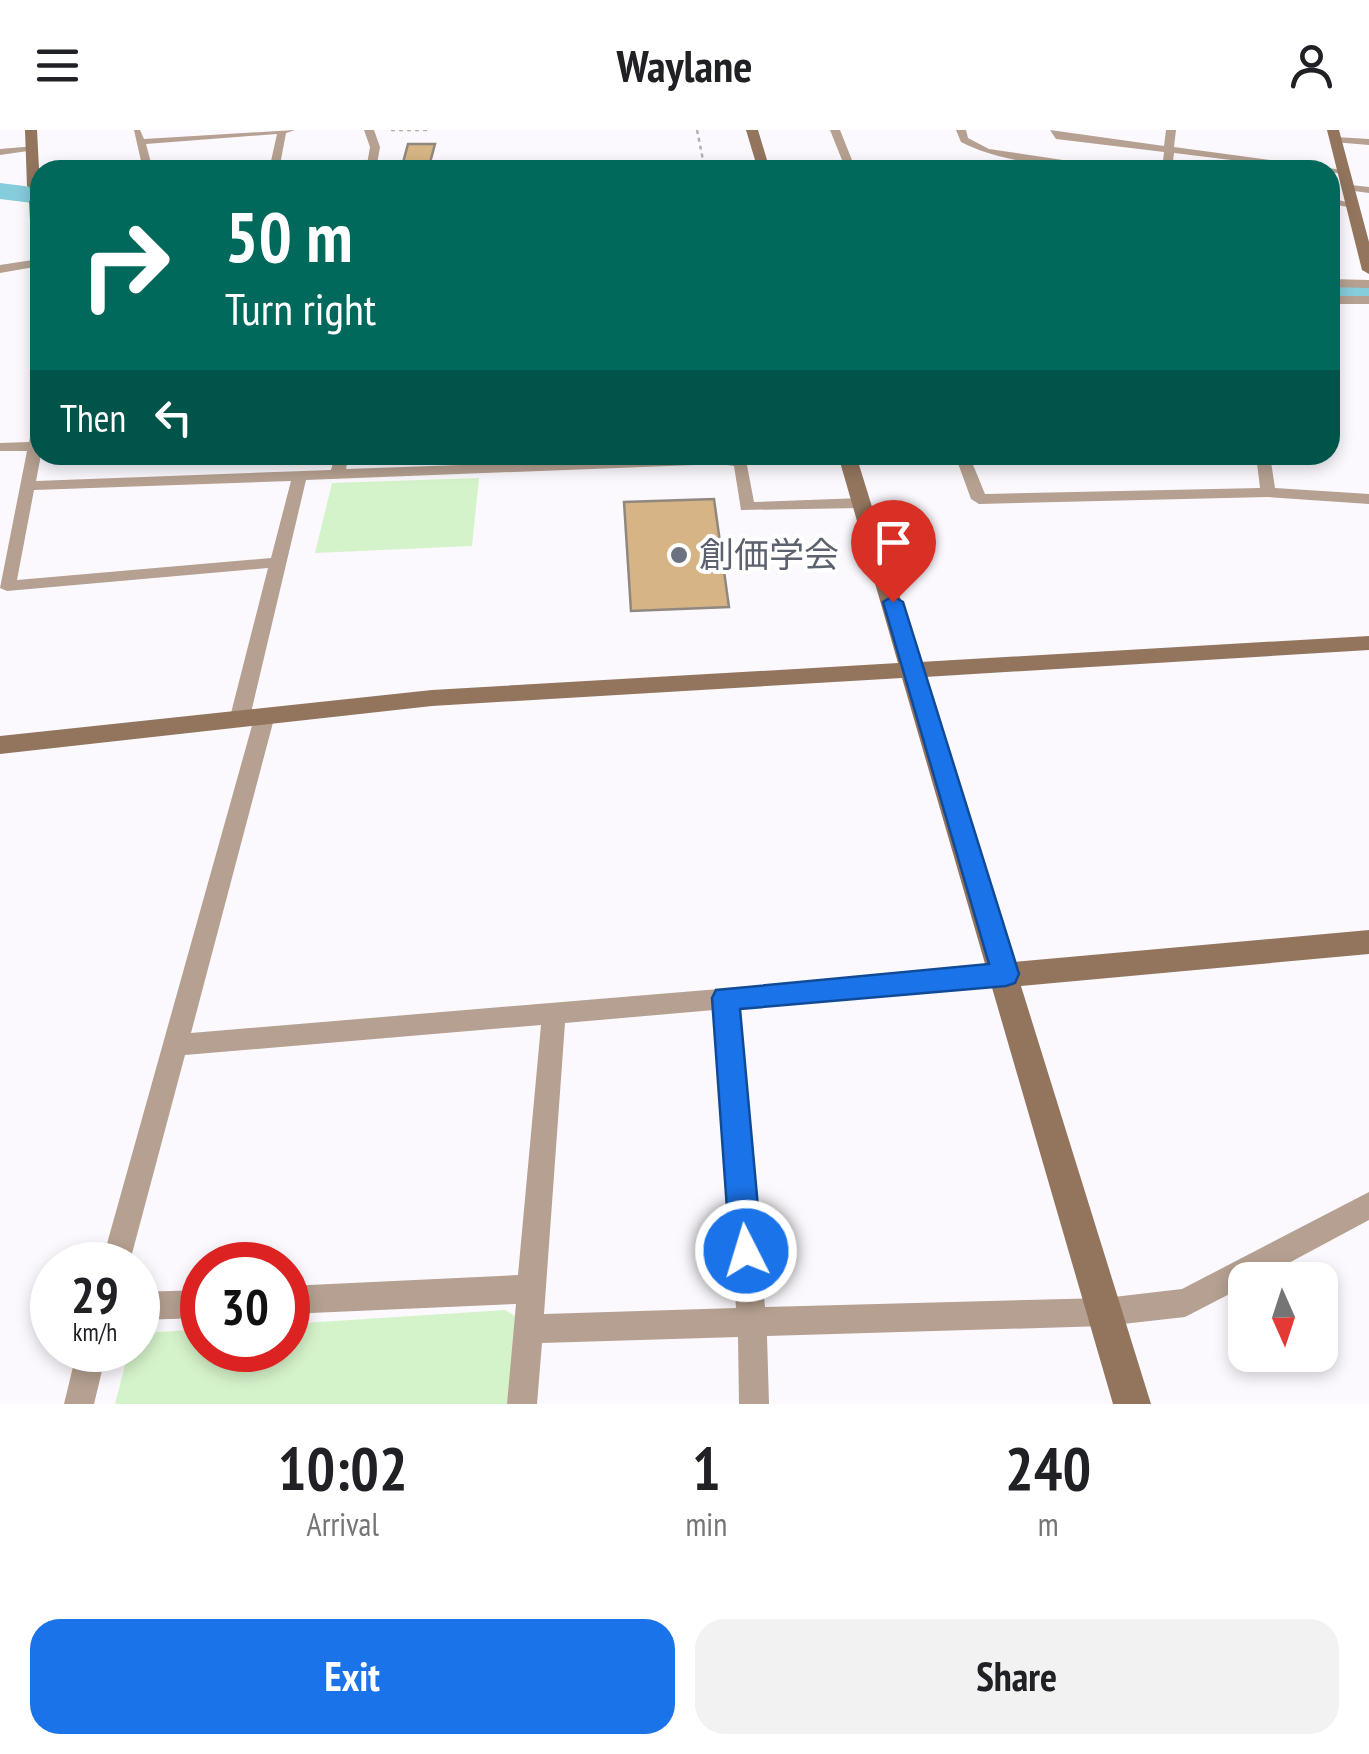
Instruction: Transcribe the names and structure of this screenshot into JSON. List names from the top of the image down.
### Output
{
  "places": ["創価学会"],
  "north": "bottom",
  "page": {
    "header": "Waylane",
    "turn": ["50 m", "Turn right"],
    "then": "Then",
    "speed": "29 km/h",
    "limit": "30",
    "eta": [
      "10:02",
      "Arrival",
      "1",
      "min",
      "240",
      "m"
    ],
    "buttons": ["Exit", "Share"]
  }
}
